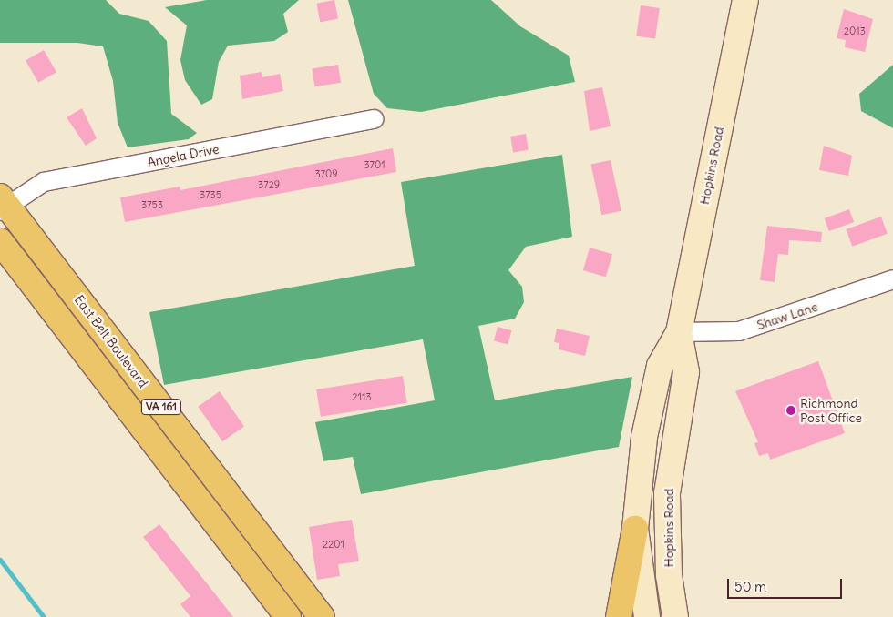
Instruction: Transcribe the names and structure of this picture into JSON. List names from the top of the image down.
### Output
{
  "streets": {
    "main road": ["Hopkins Road", "East Belt Boulevard", "VA 161"],
    "street": ["Angela Drive", "Shaw Lane"]
  },
  "crossings": [
    ["Angela Drive", "East Belt Boulevard"],
    ["Hopkins Road", "Shaw Lane"]
  ],
  "places": ["Richmond Post Office"],
  "house_numbers": [
    "2013",
    "3701",
    "3709",
    "3729",
    "3735",
    "3753",
    "2113",
    "2201"
  ],
  "scale_bar": "50 m"
}
